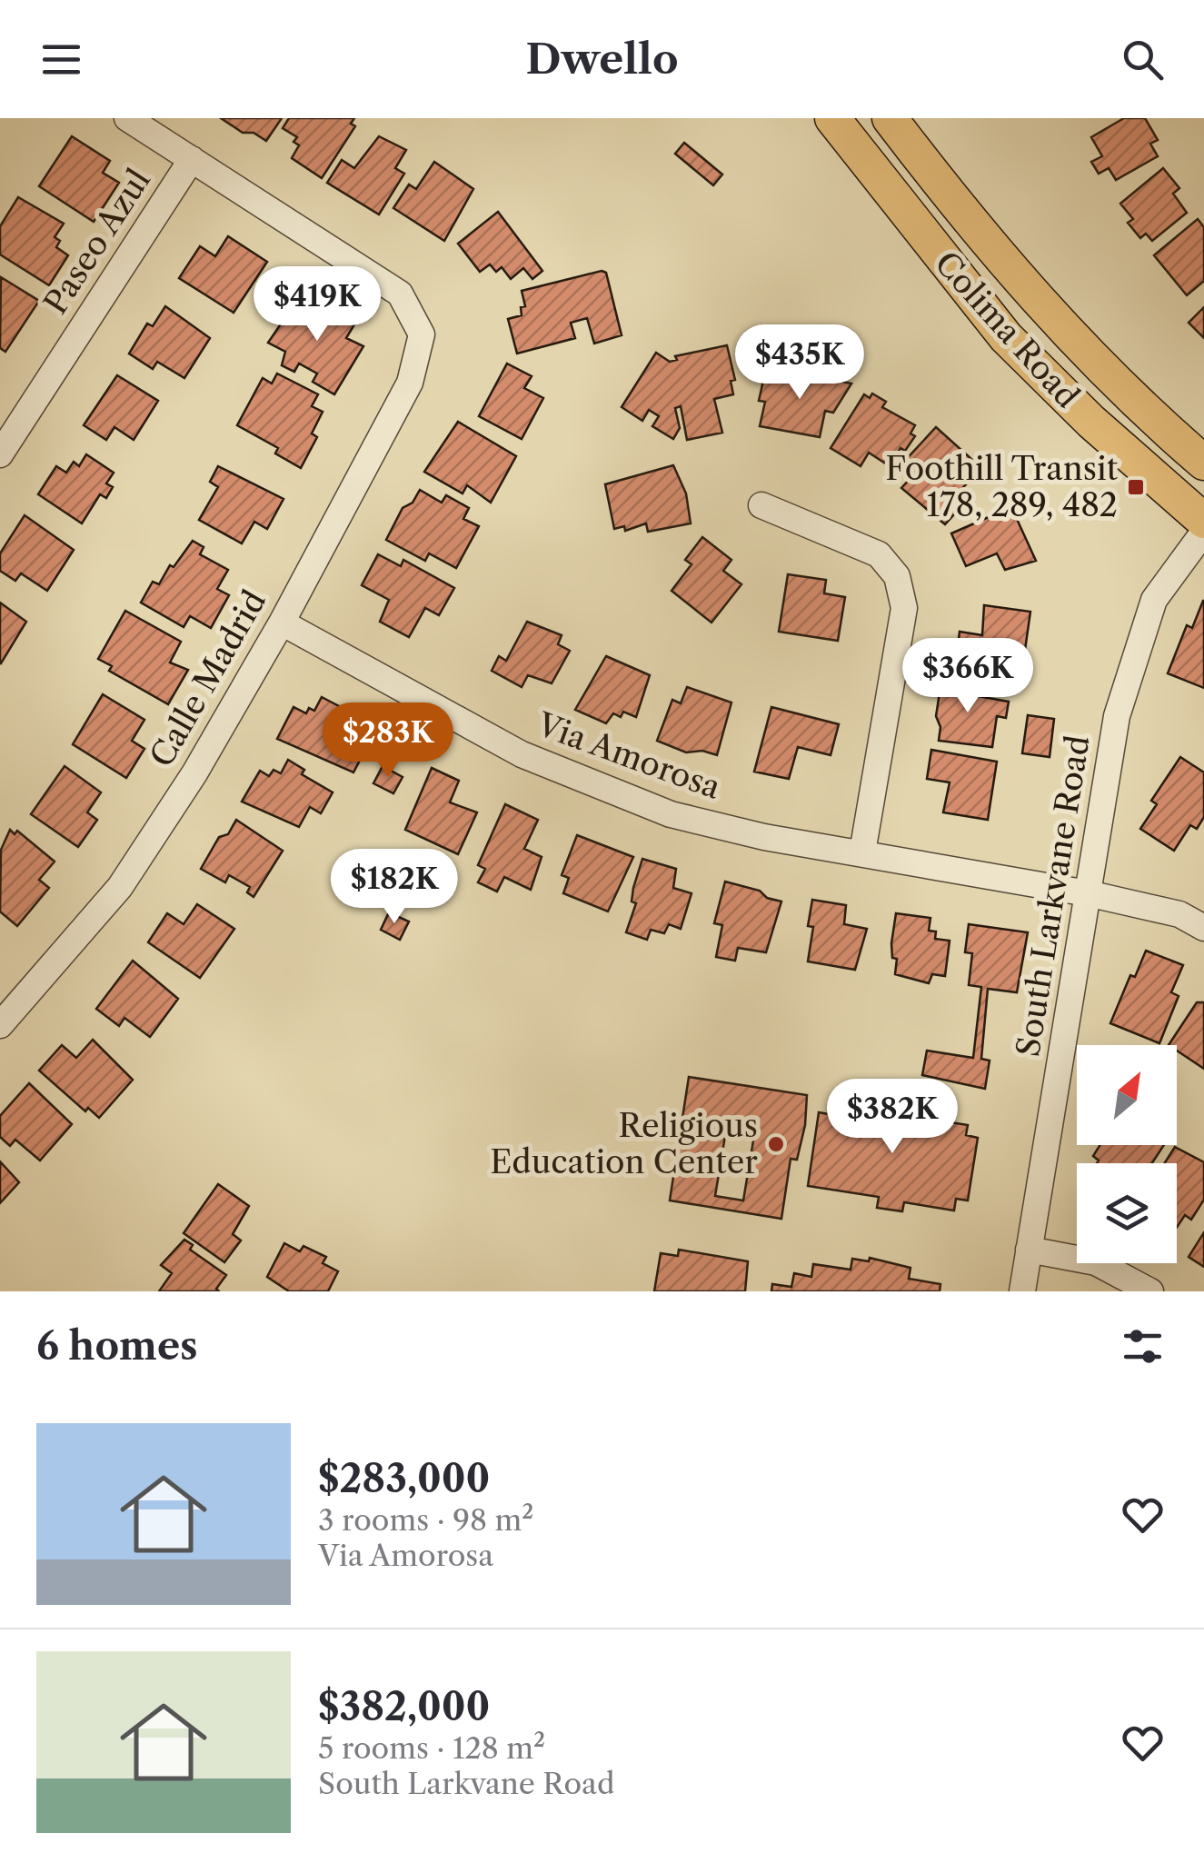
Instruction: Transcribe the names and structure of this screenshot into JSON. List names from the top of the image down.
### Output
{
  "streets": {
    "main road": ["Colima Road"],
    "street": [
      "Paseo Azul",
      "Calle Madrid",
      "Via Amorosa",
      "South Larkvane Road"
    ]
  },
  "crossings": [
    ["Paseo Azul", "Calle Madrid"],
    ["Calle Madrid", "Via Amorosa"],
    ["Via Amorosa", "South Larkvane Road"]
  ],
  "places": {
    "transit": ["Foothill Transit 178, 289, 482"],
    "other": ["Religious Education Center"]
  },
  "north": "top right",
  "page": {
    "header": "Dwello",
    "price": [
      "$419K",
      "$435K",
      "$366K",
      "$283K",
      "$182K",
      "$382K"
    ],
    "heading": "6 homes",
    "list": [
      {
        "name": "$283,000",
        "note": "3 rooms · 98 m² · Via Amorosa"
      },
      {
        "name": "$382,000",
        "note": "5 rooms · 128 m² · South Larkvane Road"
      }
    ]
  }
}
